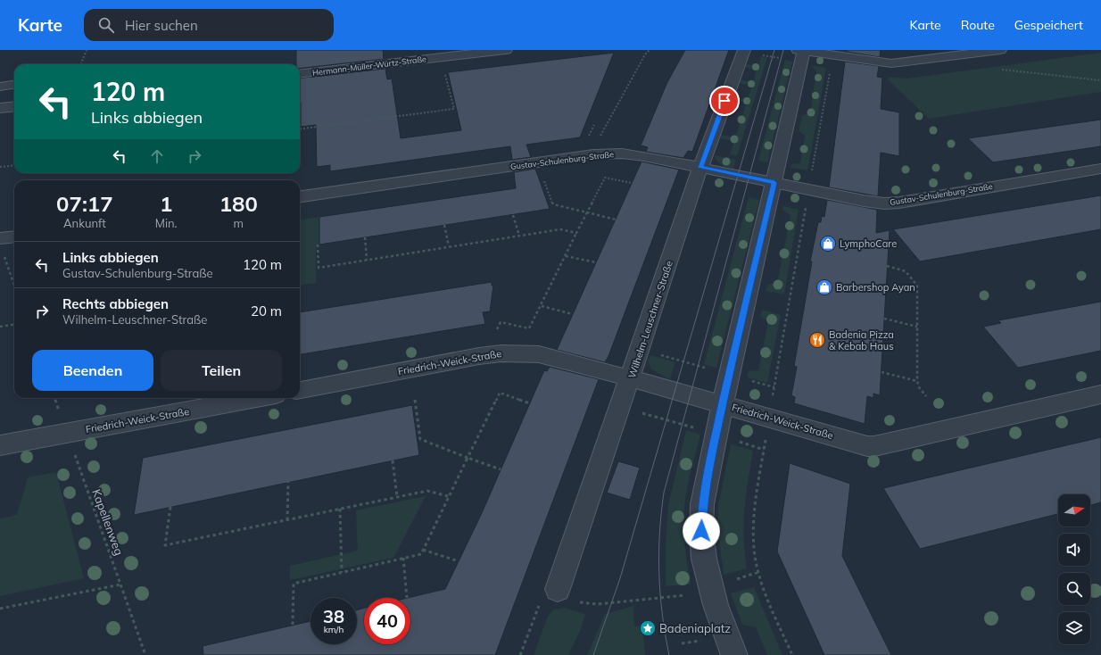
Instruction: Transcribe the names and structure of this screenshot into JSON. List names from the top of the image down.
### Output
{
  "streets": {
    "street": [
      "Hermann-Müller-Würtz-Straße",
      "Gustav-Schulenburg-Straße",
      "Wilhelm-Leuschner-Straße",
      "Friedrich-Weick-Straße"
    ],
    "path": ["Kapellenweg"]
  },
  "crossings": [
    ["Gustav-Schulenburg-Straße", "Wilhelm-Leuschner-Straße"],
    ["Wilhelm-Leuschner-Straße", "Friedrich-Weick-Straße"],
    ["Friedrich-Weick-Straße", "Kapellenweg"]
  ],
  "places": {
    "shop": ["LymphoCare", "Barbershop Ayan"],
    "restaurant": ["Badenia Pizza & Kebab Haus"],
    "place": ["Badeniaplatz"]
  },
  "north": "right",
  "page": {
    "header": "Karte",
    "search": "Hier suchen",
    "nav": ["Karte", "Route", "Gespeichert"],
    "turn": ["120 m", "Links abbiegen"],
    "eta": [
      "07:17",
      "Ankunft",
      "1",
      "Min.",
      "180",
      "m"
    ],
    "list": [
      {
        "name": "Links abbiegen",
        "note": "Gustav-Schulenburg-Straße",
        "value": "120 m"
      },
      {
        "name": "Rechts abbiegen",
        "note": "Wilhelm-Leuschner-Straße",
        "value": "20 m"
      }
    ],
    "buttons": ["Beenden", "Teilen"],
    "speed": "38 km/h",
    "limit": "40"
  }
}
